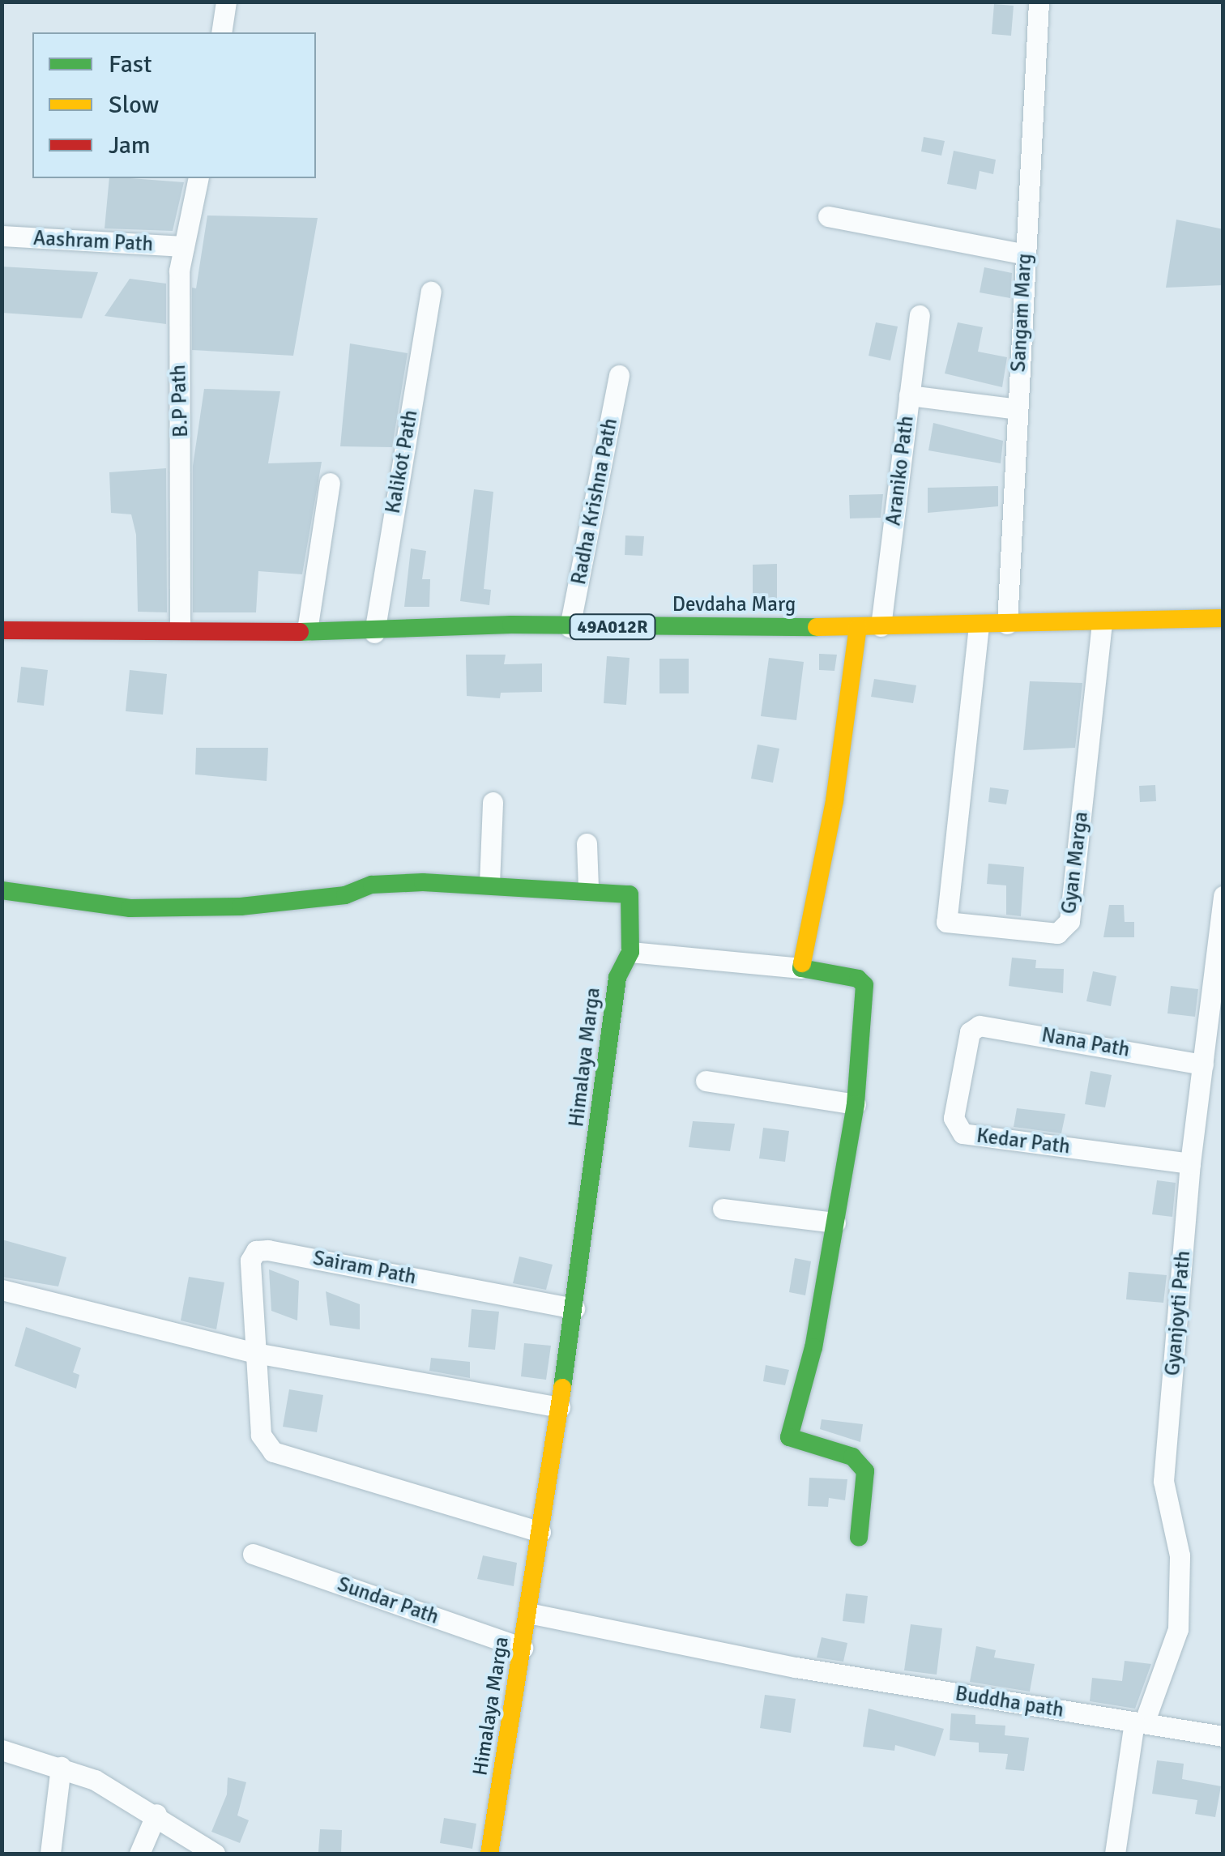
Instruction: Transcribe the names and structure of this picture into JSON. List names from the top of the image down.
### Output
{
  "streets": {
    "street": [
      "Aashram Path",
      "Sangam Marg",
      "B.P Path",
      "Kalikot Path",
      "Araniko Path",
      "Radha Krishna Path",
      "Devdaha Marg",
      "49A012R",
      "Gyan Marga",
      "Nana Path",
      "Himalaya Marga",
      "Kedar Path",
      "Sairam Path",
      "Gyanjoyti Path",
      "Sundar Path",
      "Buddha path"
    ]
  },
  "crossings": [
    ["Aashram Path", "B.P Path"],
    ["Sangam Marg", "Devdaha Marg"],
    ["B.P Path", "Devdaha Marg"],
    ["Kalikot Path", "Devdaha Marg"],
    ["Araniko Path", "Devdaha Marg"],
    ["Radha Krishna Path", "Devdaha Marg"],
    ["Devdaha Marg", "Gyan Marga"],
    ["Nana Path", "Kedar Path"],
    ["Nana Path", "Gyanjoyti Path"],
    ["Himalaya Marga", "Sairam Path"],
    ["Himalaya Marga", "Sundar Path"],
    ["Himalaya Marga", "Buddha path"],
    ["Kedar Path", "Gyanjoyti Path"],
    ["Gyanjoyti Path", "Buddha path"]
  ],
  "legend": ["Fast", "Slow", "Jam"]
}
